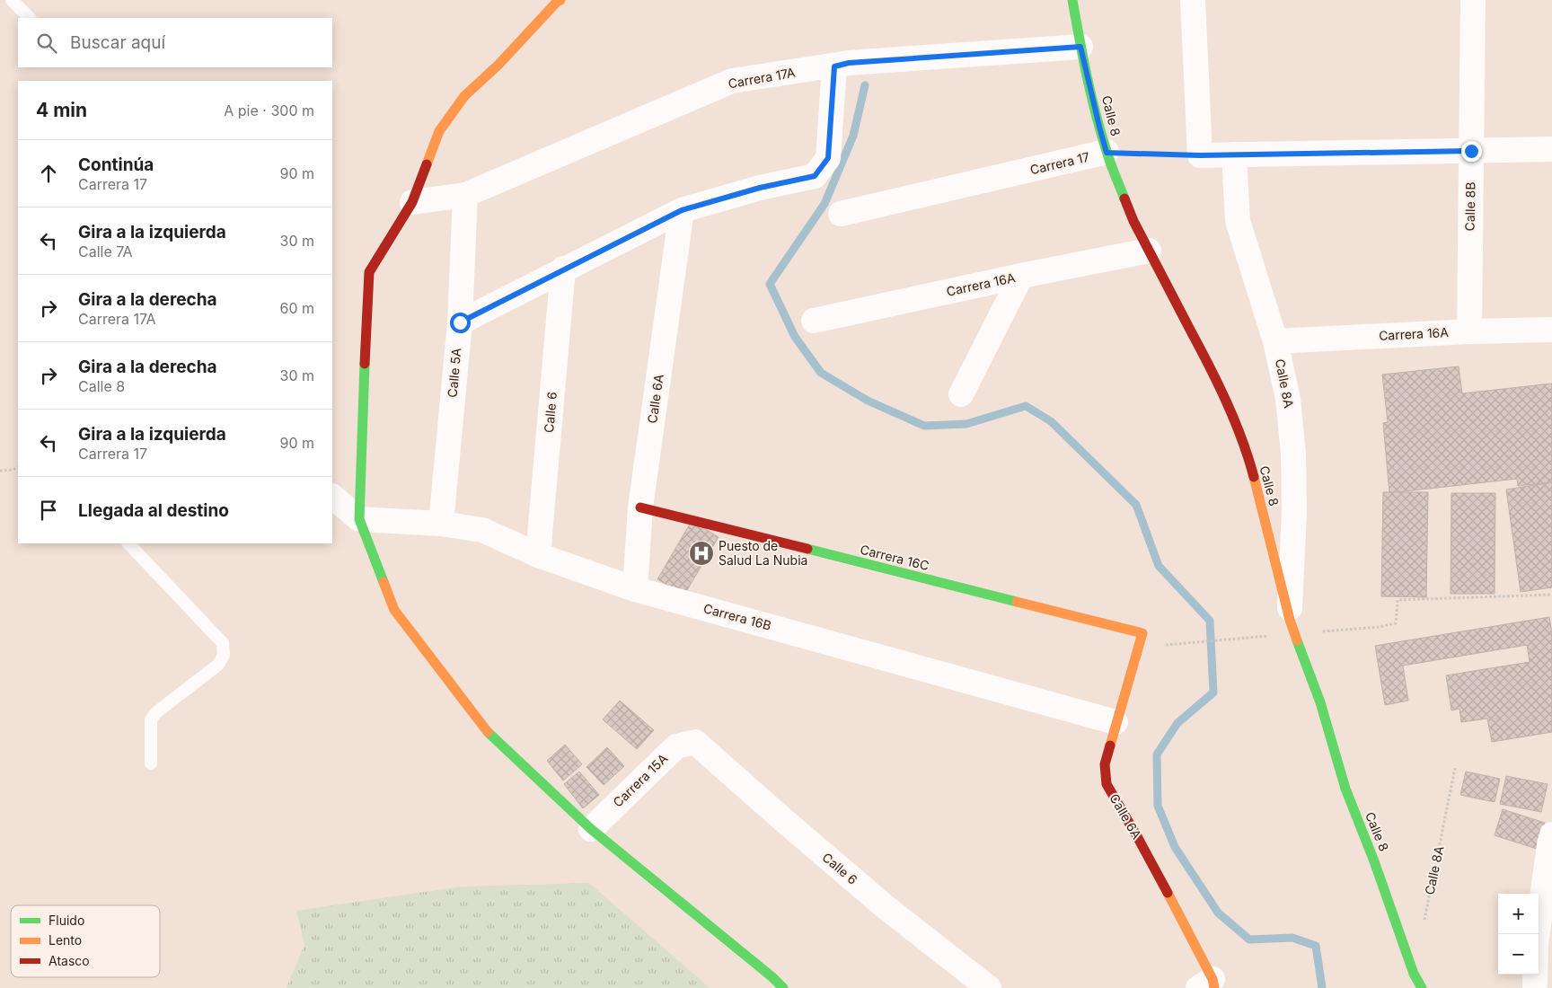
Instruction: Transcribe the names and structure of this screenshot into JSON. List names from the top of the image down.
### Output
{
  "streets": {
    "street": [
      "Carrera 17A",
      "Calle 8",
      "Carrera 17",
      "Calle 8B",
      "Carrera 16A",
      "Calle 5A",
      "Calle 8A",
      "Calle 6A",
      "Calle 6",
      "Carrera 16C",
      "Carrera 16B",
      "Carrera 15A"
    ]
  },
  "crossings": [
    ["Carrera 17A", "Calle 8"],
    ["Carrera 17A", "Calle 5A"],
    ["Calle 8", "Carrera 17"],
    ["Calle 8", "Carrera 16A"],
    ["Calle 8", "Calle 8A"],
    ["Calle 8B", "Carrera 16A"],
    ["Carrera 16A", "Calle 8A"],
    ["Calle 5A", "Carrera 16B"],
    ["Calle 6A", "Carrera 16C"],
    ["Calle 6A", "Carrera 16B"],
    ["Calle 6", "Carrera 16B"],
    ["Calle 6", "Carrera 15A"]
  ],
  "places": {
    "hospital": ["Puesto de Salud La Nubia"]
  },
  "legend": ["Fluido", "Lento", "Atasco"],
  "page": {
    "search": "Buscar aquí",
    "heading": ["4 min", "A pie · 300 m"],
    "list": [
      ["Continúa", "Carrera 17", "90 m"],
      ["Gira a la izquierda", "Calle 7A", "30 m"],
      ["Gira a la derecha", "Carrera 17A", "60 m"],
      ["Gira a la derecha", "Calle 8", "30 m"],
      ["Gira a la izquierda", "Carrera 17", "90 m"],
      "Llegada al destino"
    ],
    "map_buttons": ["+", "−"]
  }
}
